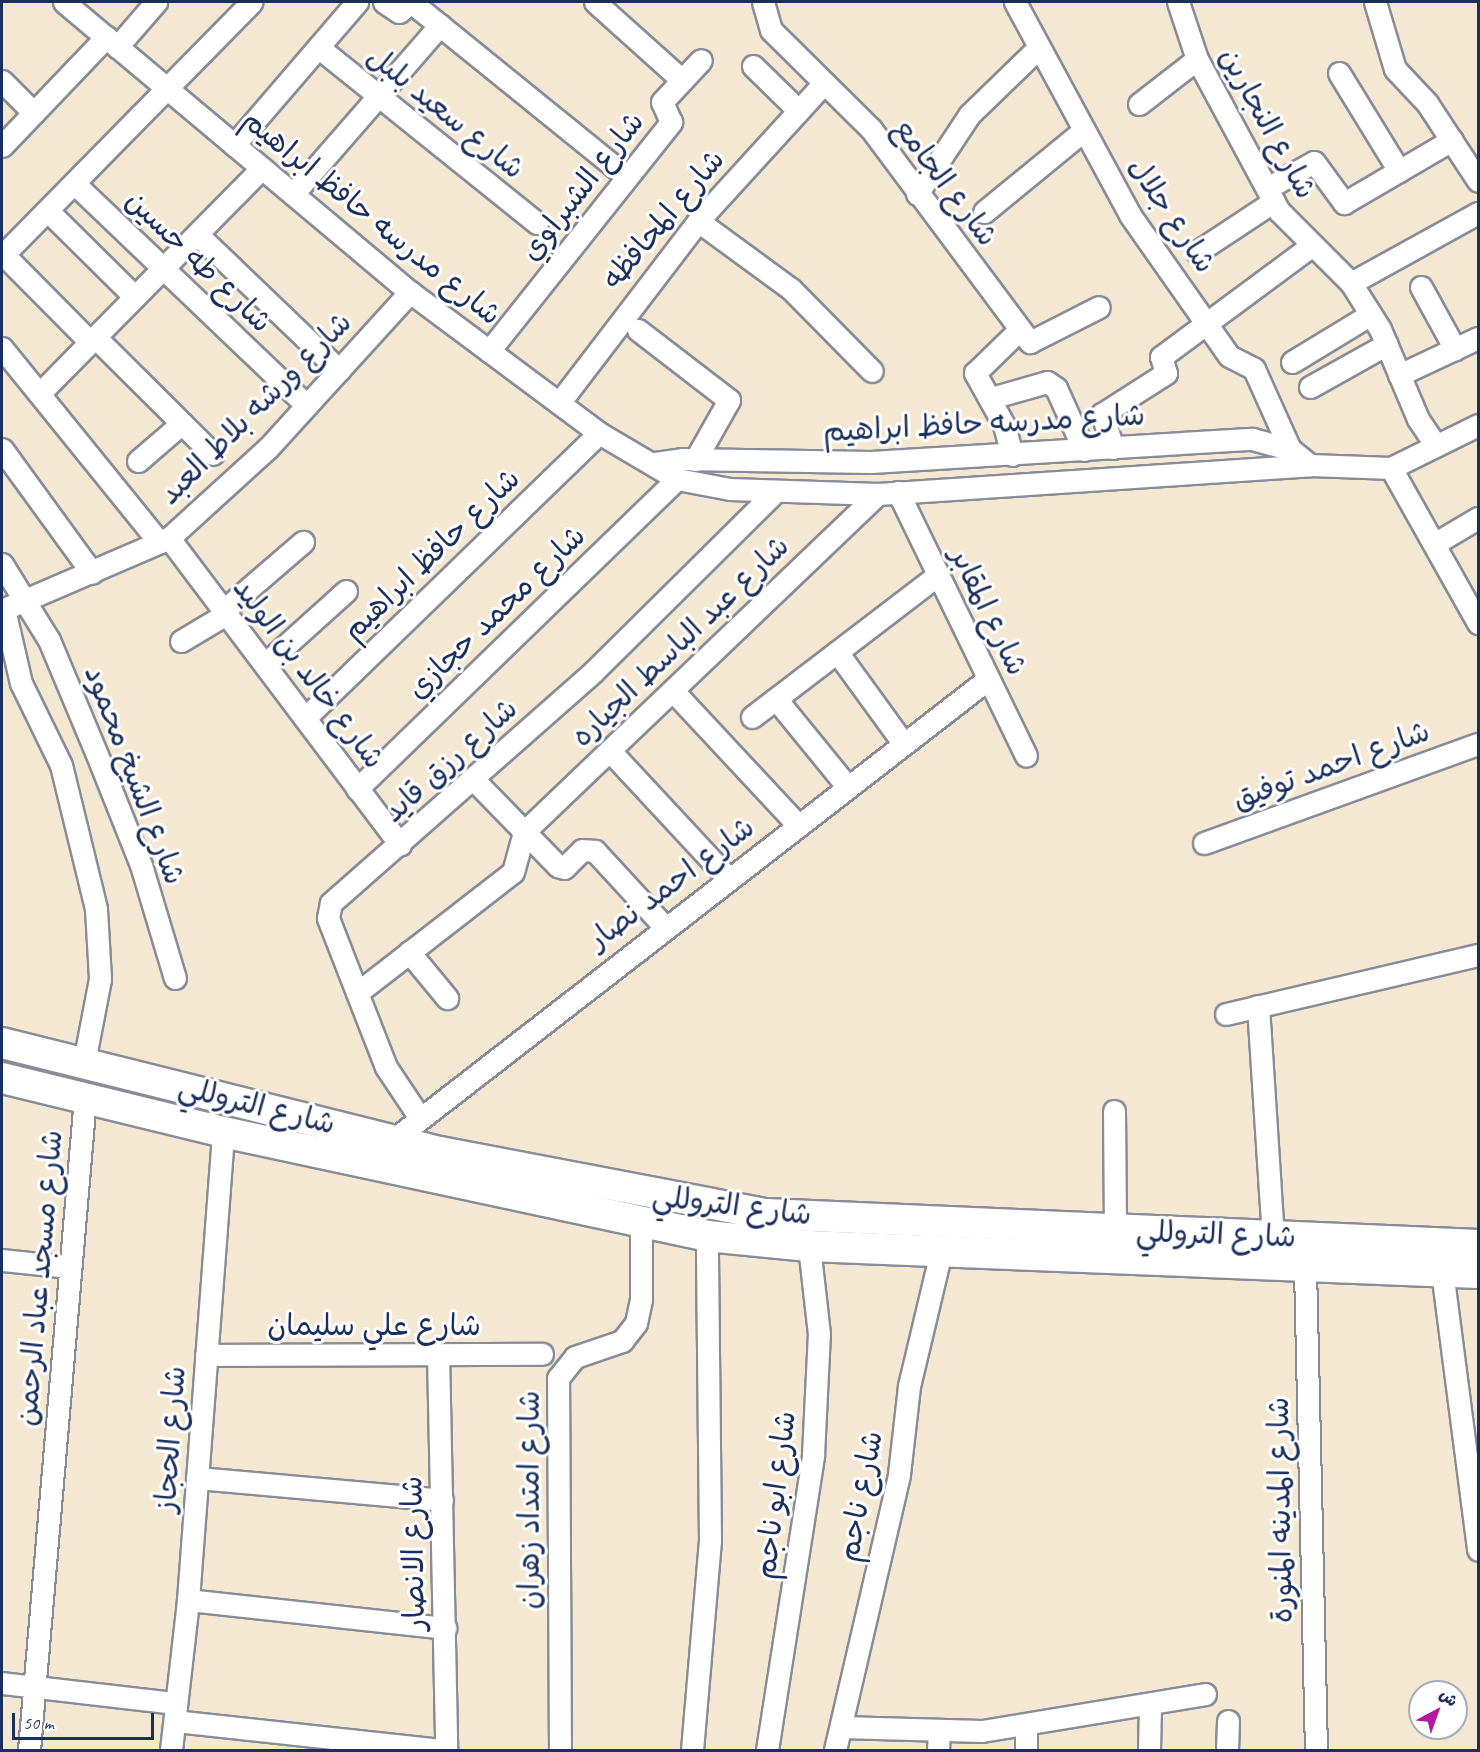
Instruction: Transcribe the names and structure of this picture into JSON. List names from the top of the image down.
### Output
{
  "streets": {
    "street": [
      "شارع سعيد بلبل",
      "شارع النجارين",
      "شارع الجامع",
      "شارع الشبراوي",
      "شارع جلال",
      "شارع مدرسه حافظ ابراهيم",
      "شارع المحافظه",
      "شارع طه حسين",
      "شارع ورشه بلاط العبد",
      "شارع حافظ ابراهيم",
      "شارع المقابر",
      "شارع محمد حجازي",
      "شارع عبد الباسط الجياره",
      "شارع خالد بن الوليد",
      "شارع رزق قايد",
      "شارع احمد توفيق",
      "شارع الشيخ محمود",
      "شارع احمد نصار",
      "شارع التروللي",
      "شارع مسجد عباد الرحمن",
      "شارع علي سليمان",
      "شارع الحجاز",
      "شارع ابو ناجم",
      "شارع ناجم",
      "شارع امتداد زهران",
      "شارع المدينه المنورة",
      "شارع الانصار"
    ]
  },
  "crossings": [
    ["شارع الجامع", "شارع المحافظه"],
    ["شارع الشبراوي", "شارع مدرسه حافظ ابراهيم"],
    ["شارع جلال", "شارع مدرسه حافظ ابراهيم"],
    ["شارع مدرسه حافظ ابراهيم", "شارع المحافظه"],
    ["شارع مدرسه حافظ ابراهيم", "شارع ورشه بلاط العبد"],
    ["شارع مدرسه حافظ ابراهيم", "شارع حافظ ابراهيم"],
    ["شارع مدرسه حافظ ابراهيم", "شارع المقابر"],
    ["شارع مدرسه حافظ ابراهيم", "شارع محمد حجازي"],
    ["شارع مدرسه حافظ ابراهيم", "شارع عبد الباسط الجياره"],
    ["شارع مدرسه حافظ ابراهيم", "شارع رزق قايد"],
    ["شارع طه حسين", "شارع ورشه بلاط العبد"],
    ["شارع ورشه بلاط العبد", "شارع خالد بن الوليد"],
    ["شارع ورشه بلاط العبد", "شارع الشيخ محمود"],
    ["شارع حافظ ابراهيم", "شارع خالد بن الوليد"],
    ["شارع المقابر", "شارع عبد الباسط الجياره"],
    ["شارع المقابر", "شارع احمد نصار"],
    ["شارع محمد حجازي", "شارع خالد بن الوليد"],
    ["شارع خالد بن الوليد", "شارع رزق قايد"],
    ["شارع رزق قايد", "شارع احمد نصار"],
    ["شارع احمد نصار", "شارع التروللي"],
    ["شارع التروللي", "شارع مسجد عباد الرحمن"],
    ["شارع التروللي", "شارع الحجاز"],
    ["شارع التروللي", "شارع ابو ناجم"],
    ["شارع التروللي", "شارع ناجم"],
    ["شارع التروللي", "شارع امتداد زهران"],
    ["شارع التروللي", "شارع المدينه المنورة"],
    ["شارع علي سليمان", "شارع الحجاز"],
    ["شارع علي سليمان", "شارع الانصار"]
  ],
  "scale_bar": "50 m",
  "north": "top right"
}
